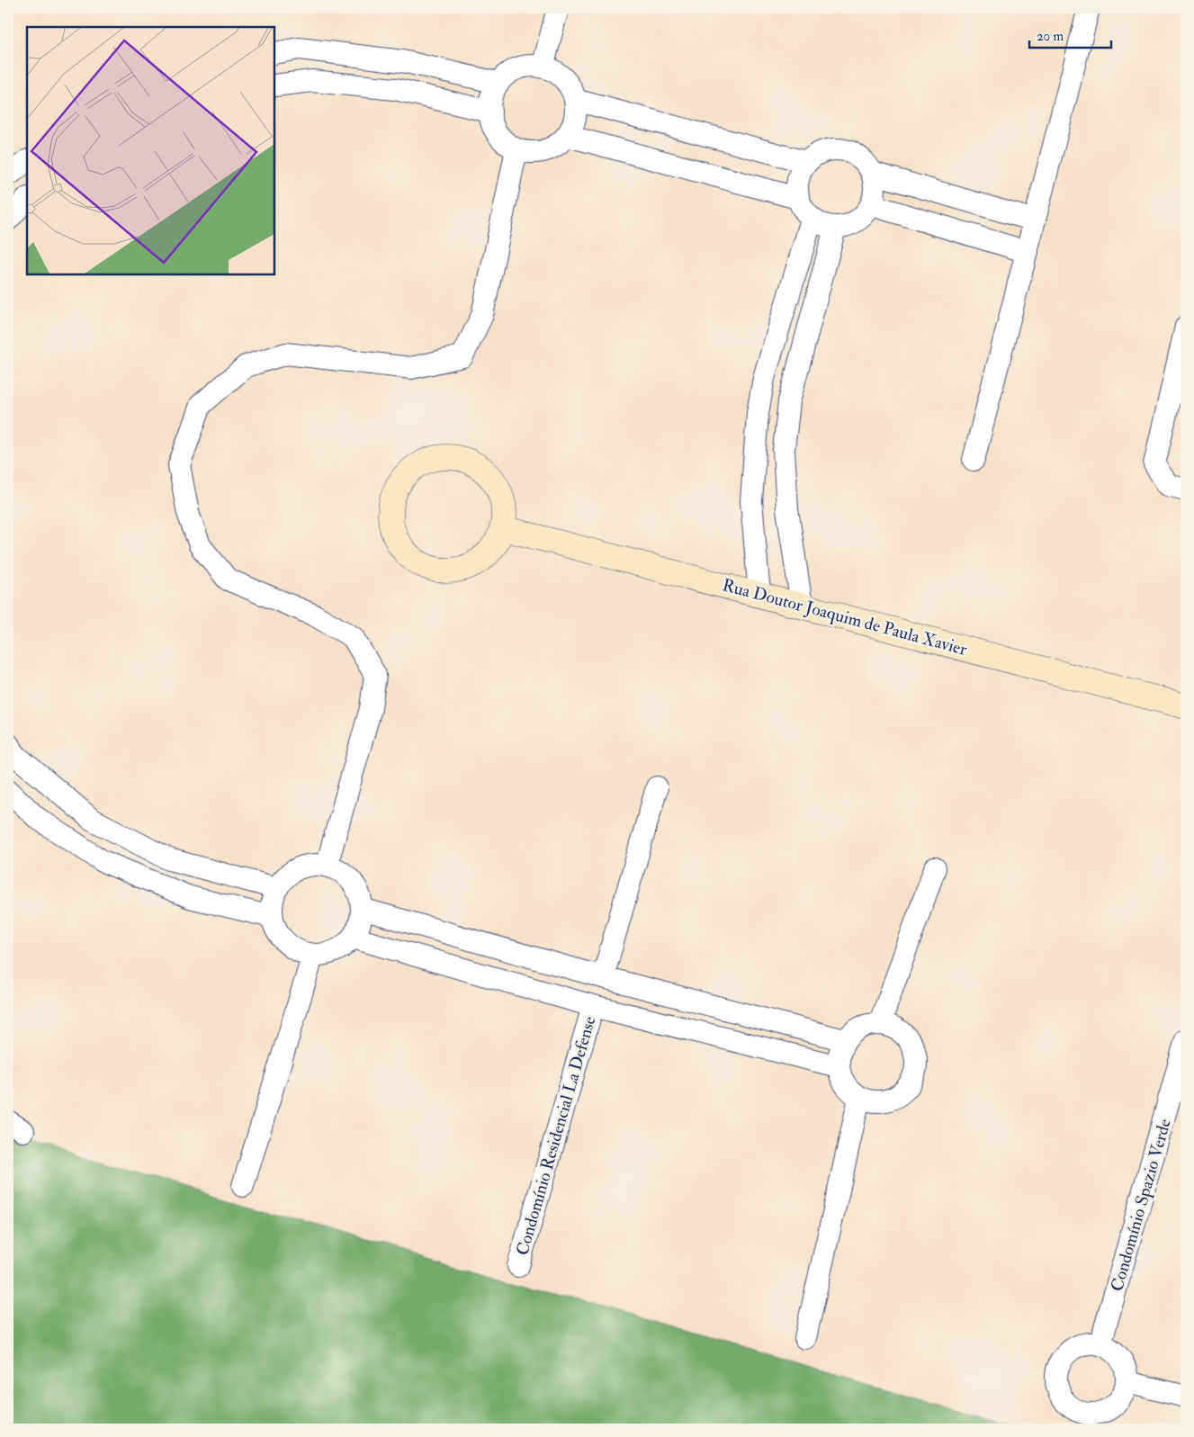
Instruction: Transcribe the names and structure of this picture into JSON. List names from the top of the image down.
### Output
{
  "streets": {
    "street": ["Rua Doutor Joaquim de Paula Xavier", "Condomínio Residencial La Defense", "Condomínio Spazio Verde"]
  },
  "scale_bar": "20 m"
}
